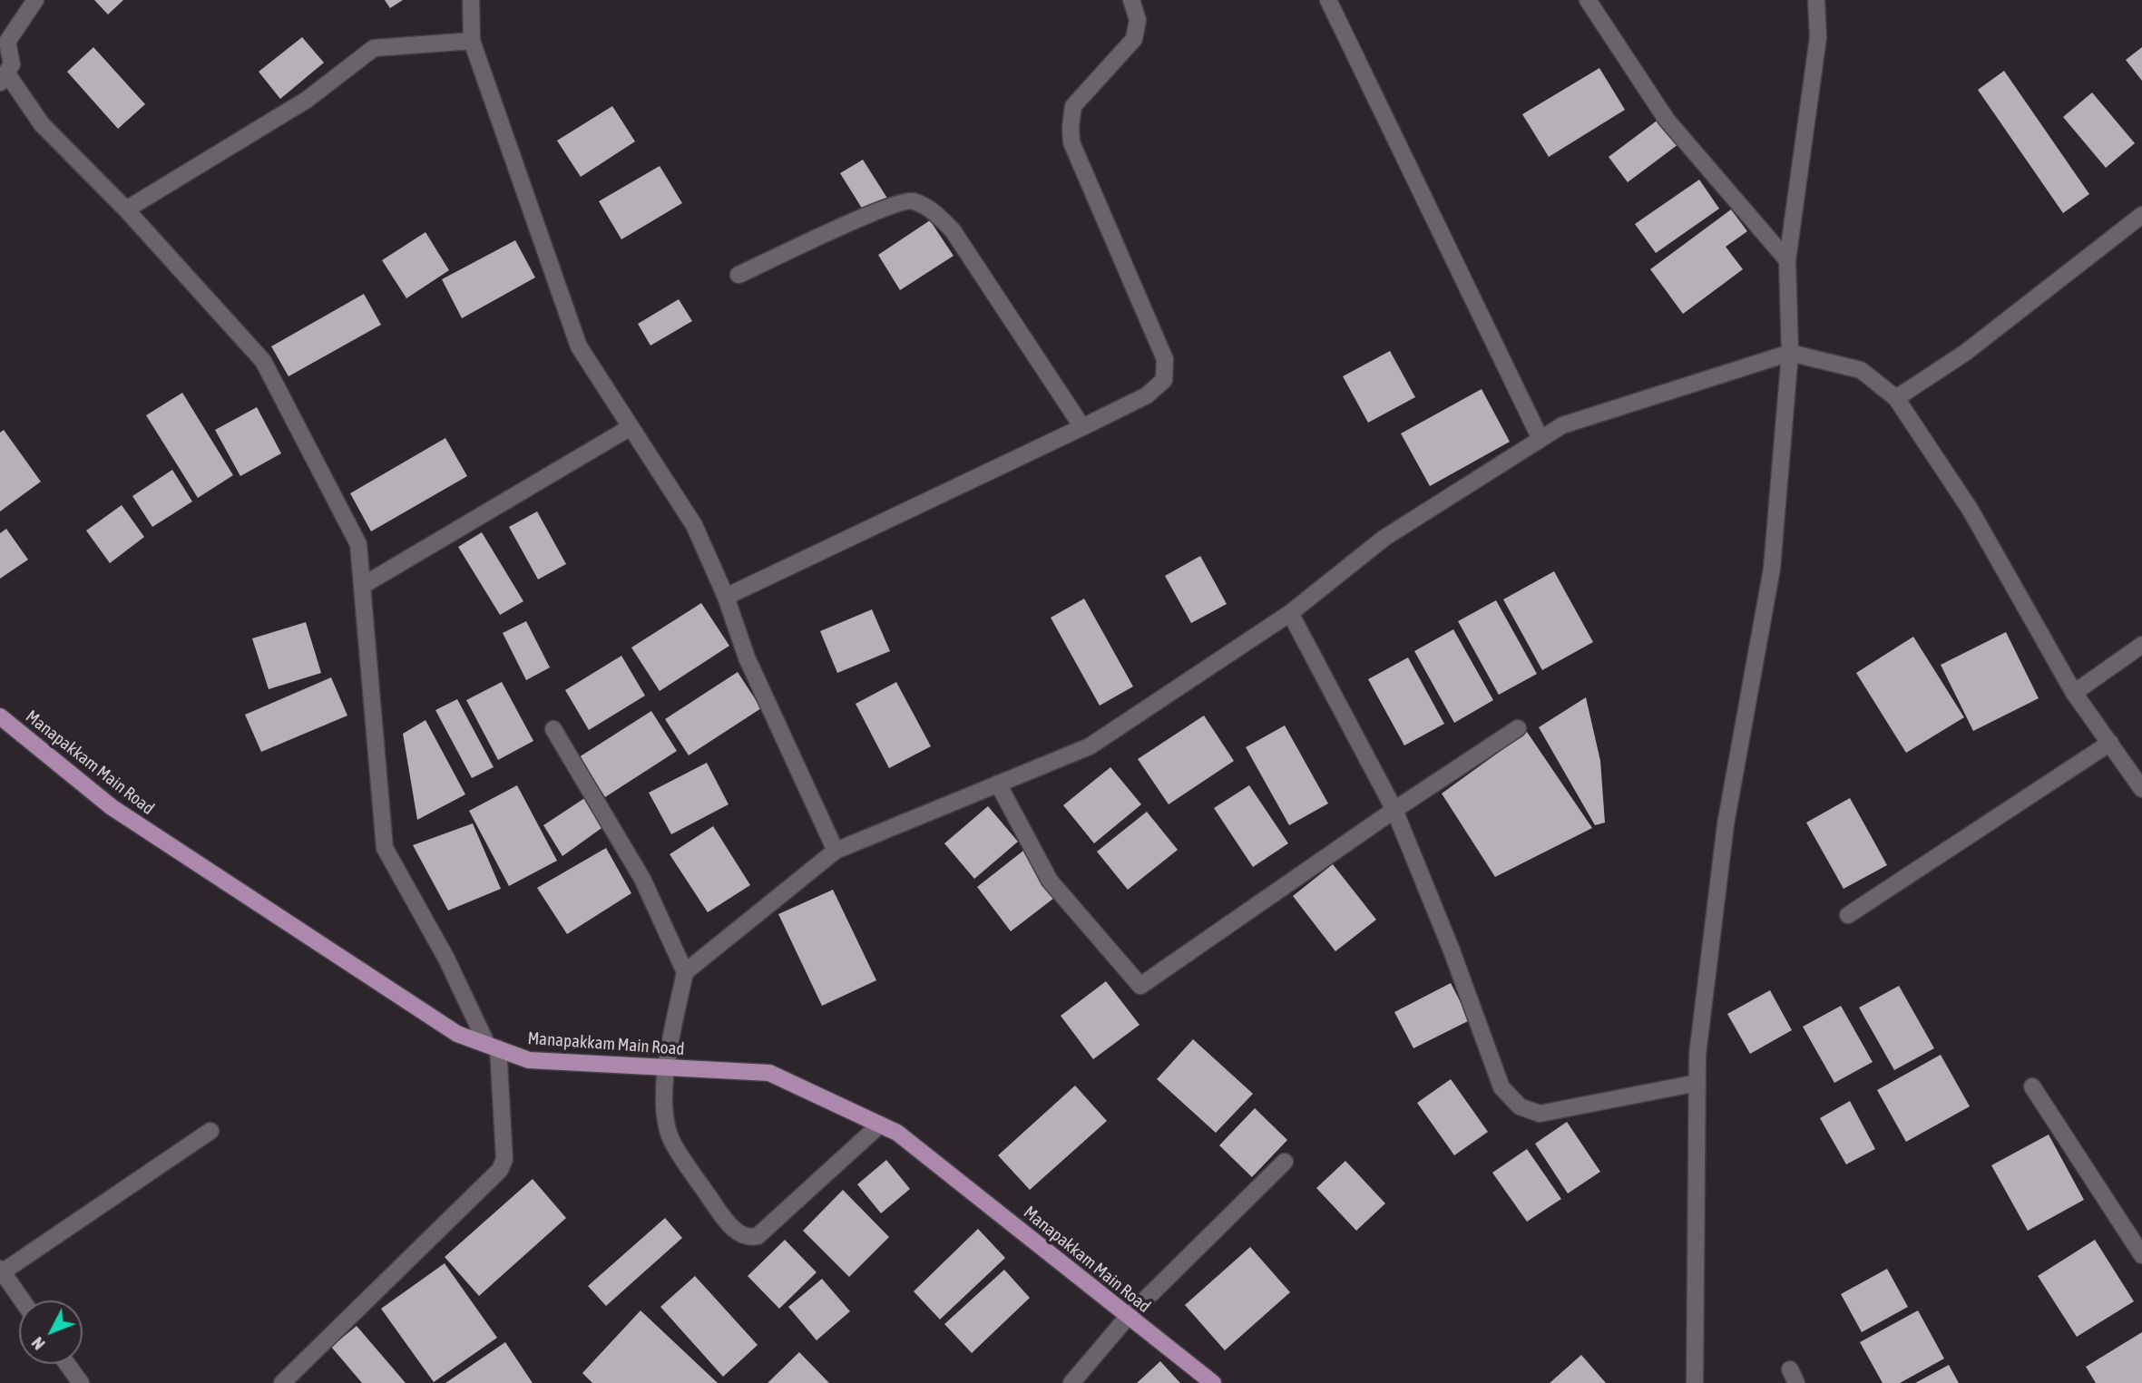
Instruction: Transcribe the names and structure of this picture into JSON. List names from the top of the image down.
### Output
{
  "streets": {
    "main road": ["Manapakkam Main Road"]
  },
  "north": "bottom left"
}
